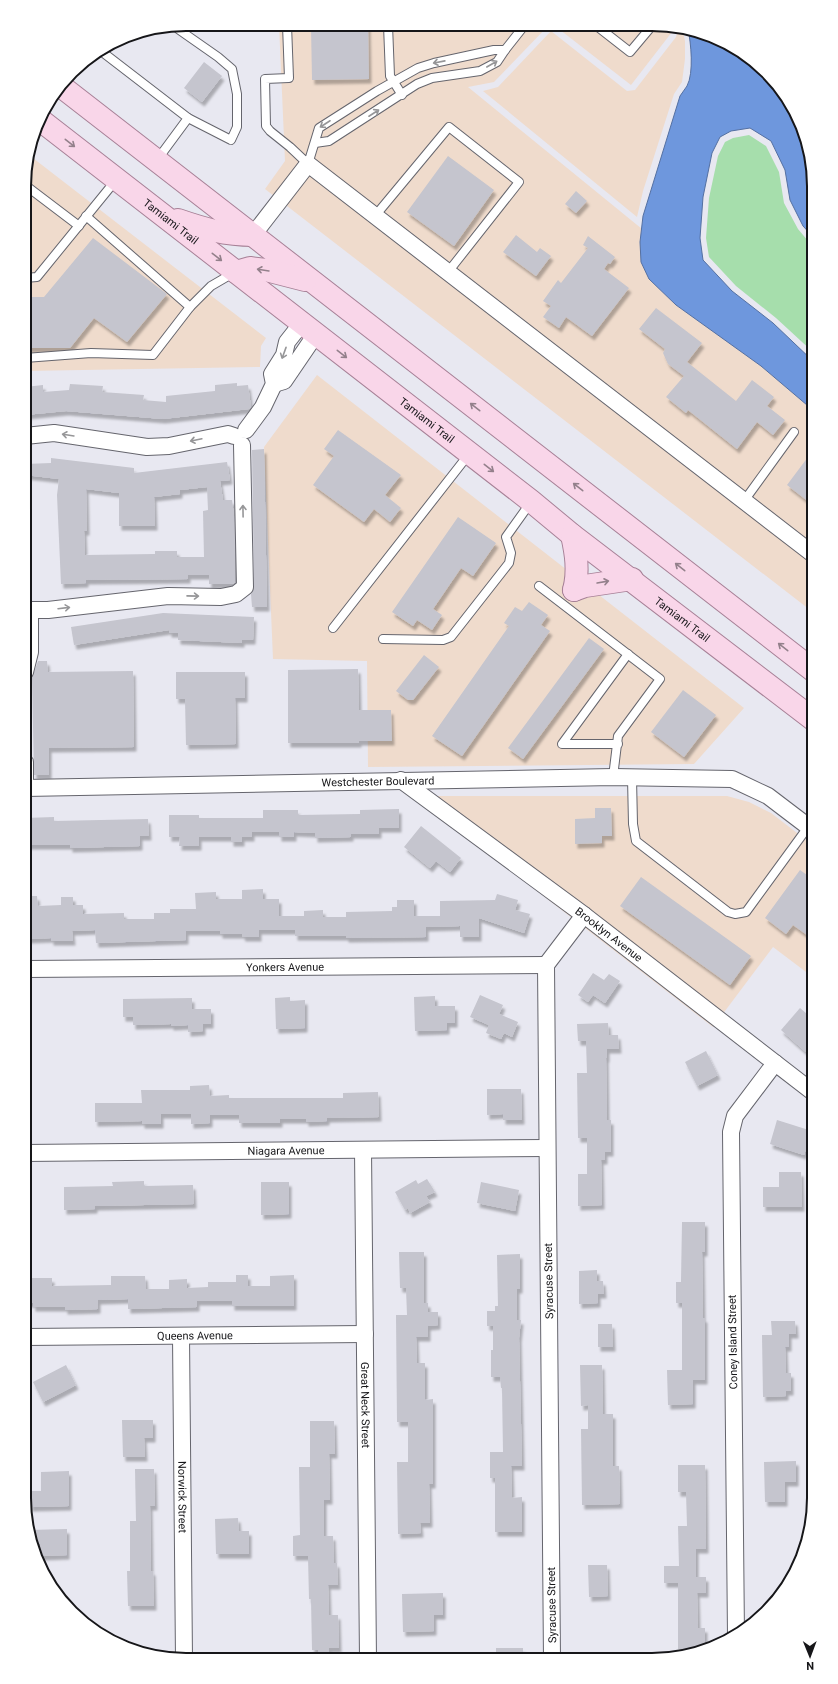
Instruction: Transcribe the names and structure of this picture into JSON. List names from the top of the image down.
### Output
{
  "streets": {
    "main road": ["Tamiami Trail"],
    "street": [
      "Westchester Boulevard",
      "Brooklyn Avenue",
      "Yonkers Avenue",
      "Niagara Avenue",
      "Syracuse Street",
      "Queens Avenue",
      "Coney Island Street",
      "Great Neck Street",
      "Norwick Street"
    ]
  },
  "crossings": [
    ["Westchester Boulevard", "Brooklyn Avenue"],
    ["Brooklyn Avenue", "Coney Island Street"],
    ["Yonkers Avenue", "Syracuse Street"],
    ["Niagara Avenue", "Syracuse Street"],
    ["Niagara Avenue", "Great Neck Street"],
    ["Queens Avenue", "Great Neck Street"],
    ["Queens Avenue", "Norwick Street"]
  ],
  "north": "bottom"
}
